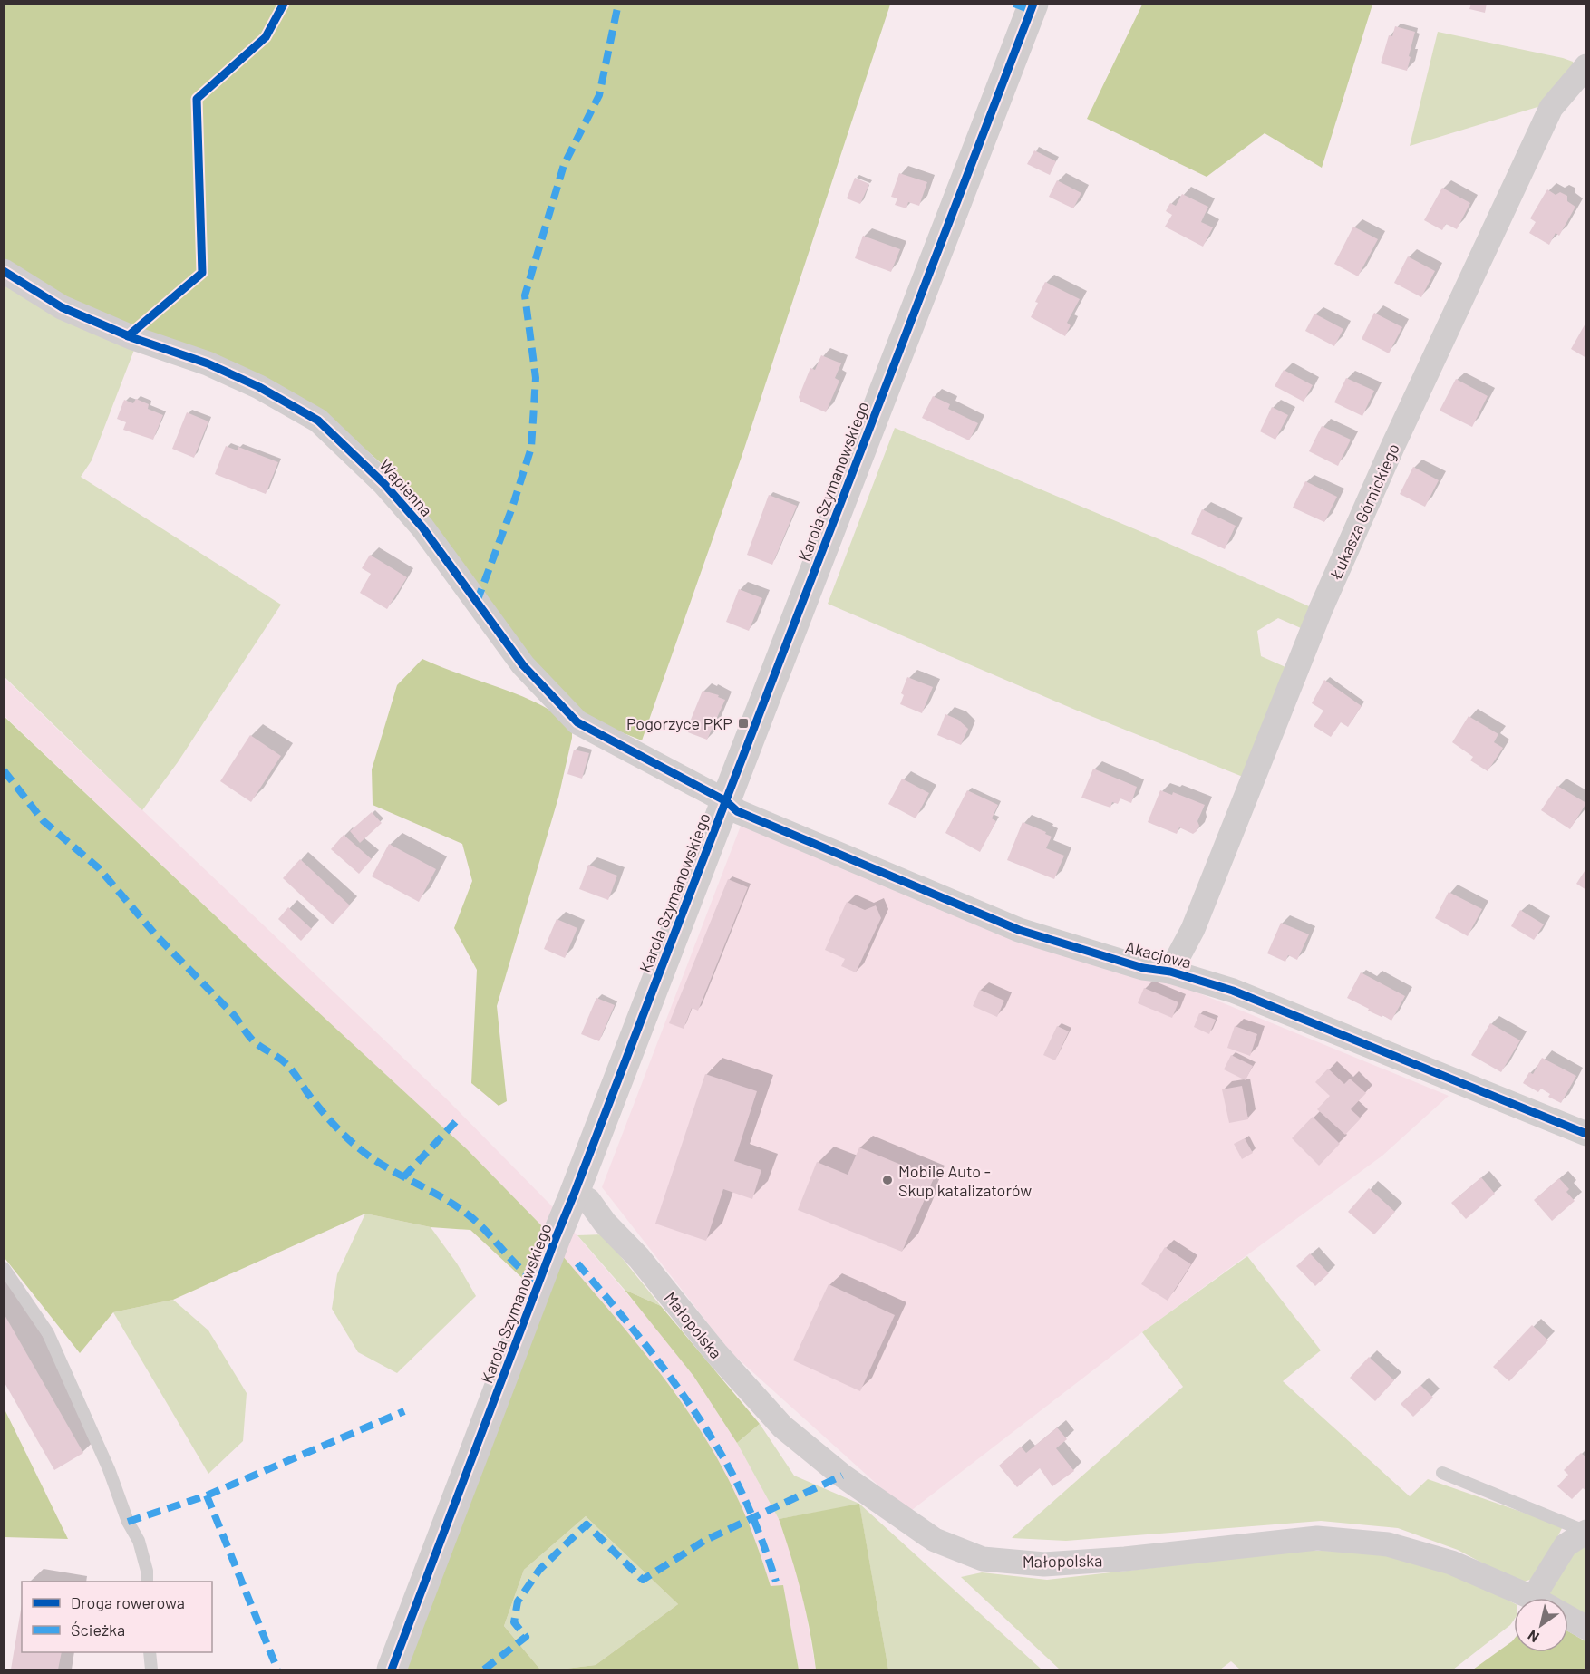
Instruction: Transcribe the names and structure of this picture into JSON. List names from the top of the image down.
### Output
{
  "streets": {
    "street": [
      "Karola Szymanowskiego",
      "Wapienna",
      "Łukasza Górnickiego",
      "Akacjowa",
      "Małopolska"
    ]
  },
  "crossings": [
    ["Karola Szymanowskiego", "Wapienna"],
    ["Karola Szymanowskiego", "Akacjowa"],
    ["Karola Szymanowskiego", "Małopolska"],
    ["Wapienna", "Akacjowa"],
    ["Łukasza Górnickiego", "Akacjowa"]
  ],
  "places": {
    "transit": ["Pogorzyce PKP"],
    "other": ["Mobile Auto - Skup katalizatorów"]
  },
  "legend": ["Droga rowerowa", "Ścieżka"],
  "north": "bottom left"
}
